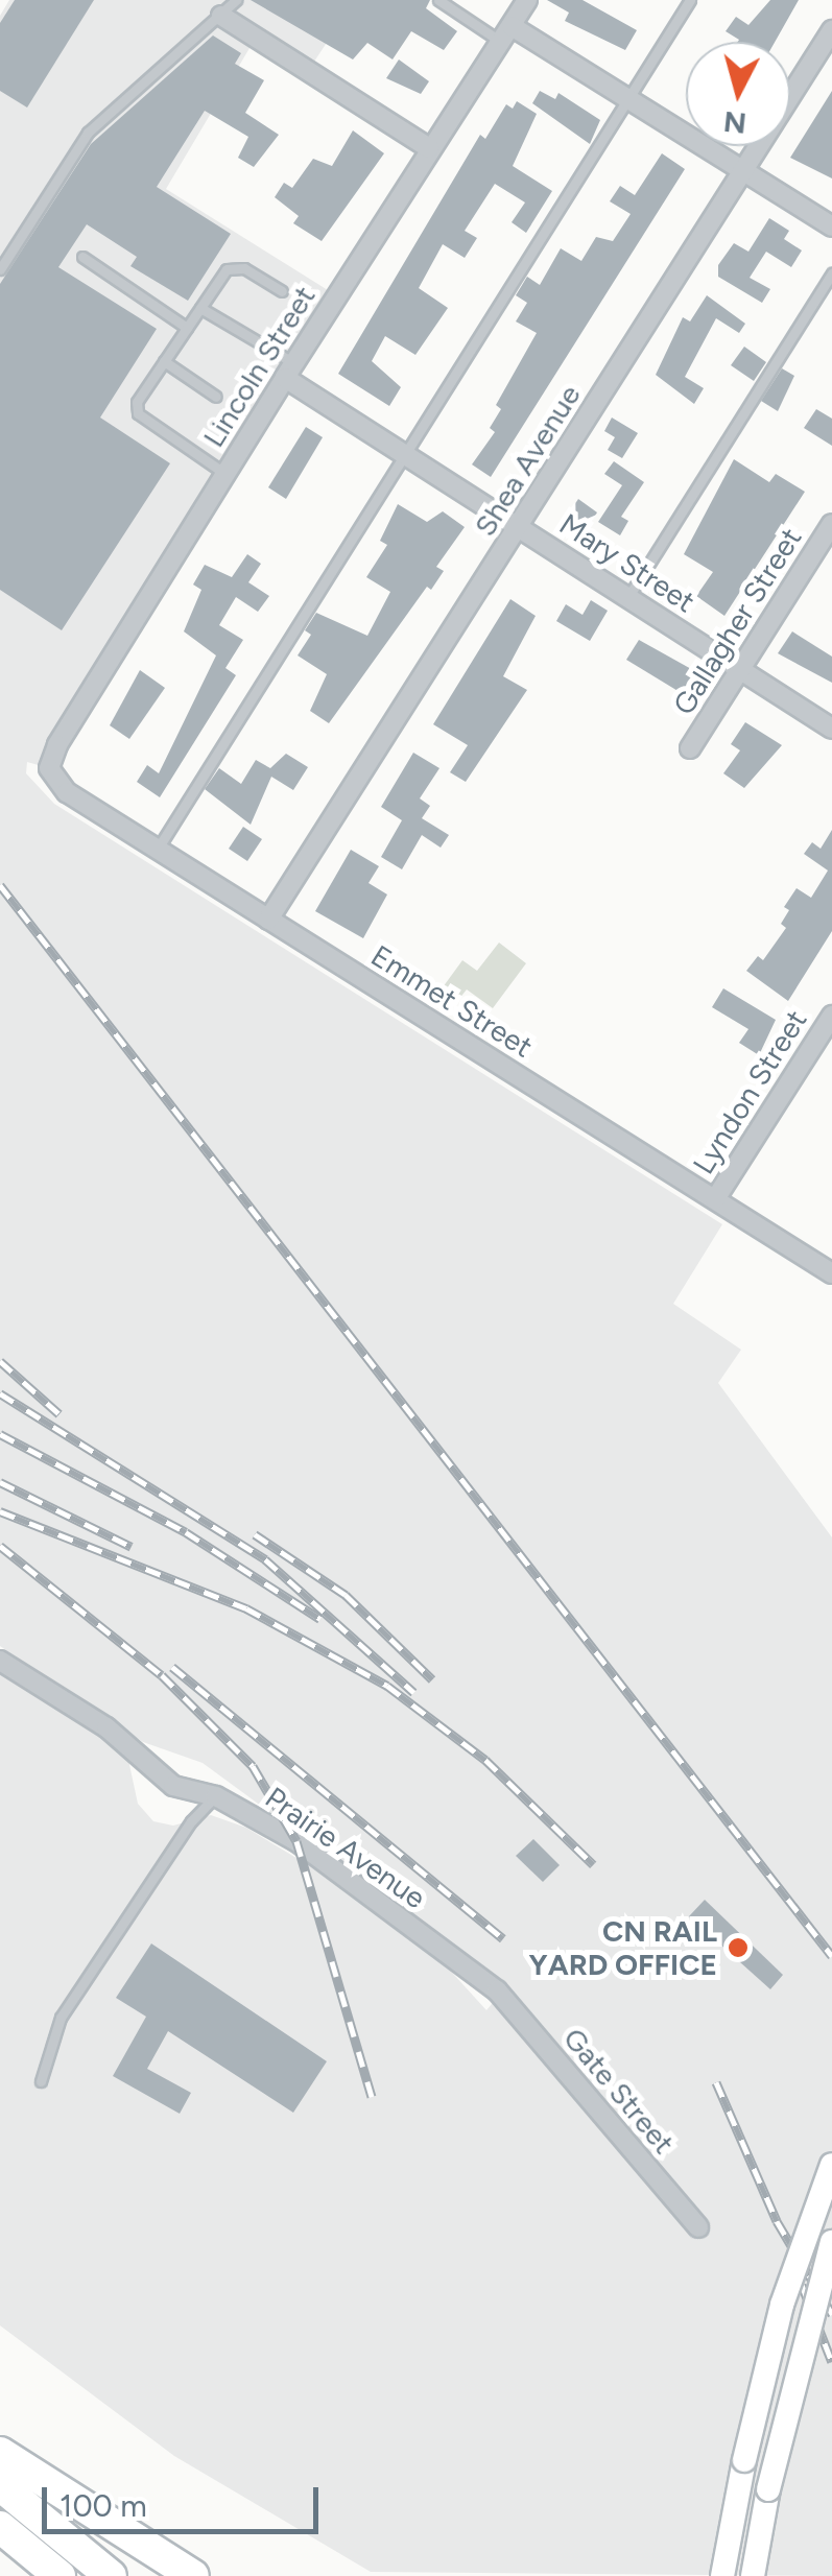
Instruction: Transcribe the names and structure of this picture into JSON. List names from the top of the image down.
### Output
{
  "streets": {
    "street": [
      "Lincoln Street",
      "Shea Avenue",
      "Mary Street",
      "Gallagher Street",
      "Emmet Street",
      "Lyndon Street",
      "Prairie Avenue",
      "Gate Street"
    ]
  },
  "crossings": [
    ["Lincoln Street", "Mary Street"],
    ["Lincoln Street", "Emmet Street"],
    ["Shea Avenue", "Mary Street"],
    ["Shea Avenue", "Emmet Street"],
    ["Mary Street", "Gallagher Street"],
    ["Emmet Street", "Lyndon Street"],
    ["Prairie Avenue", "Gate Street"]
  ],
  "places": ["CN RAIL YARD OFFICE"],
  "scale_bar": "100 m",
  "north": "bottom"
}
